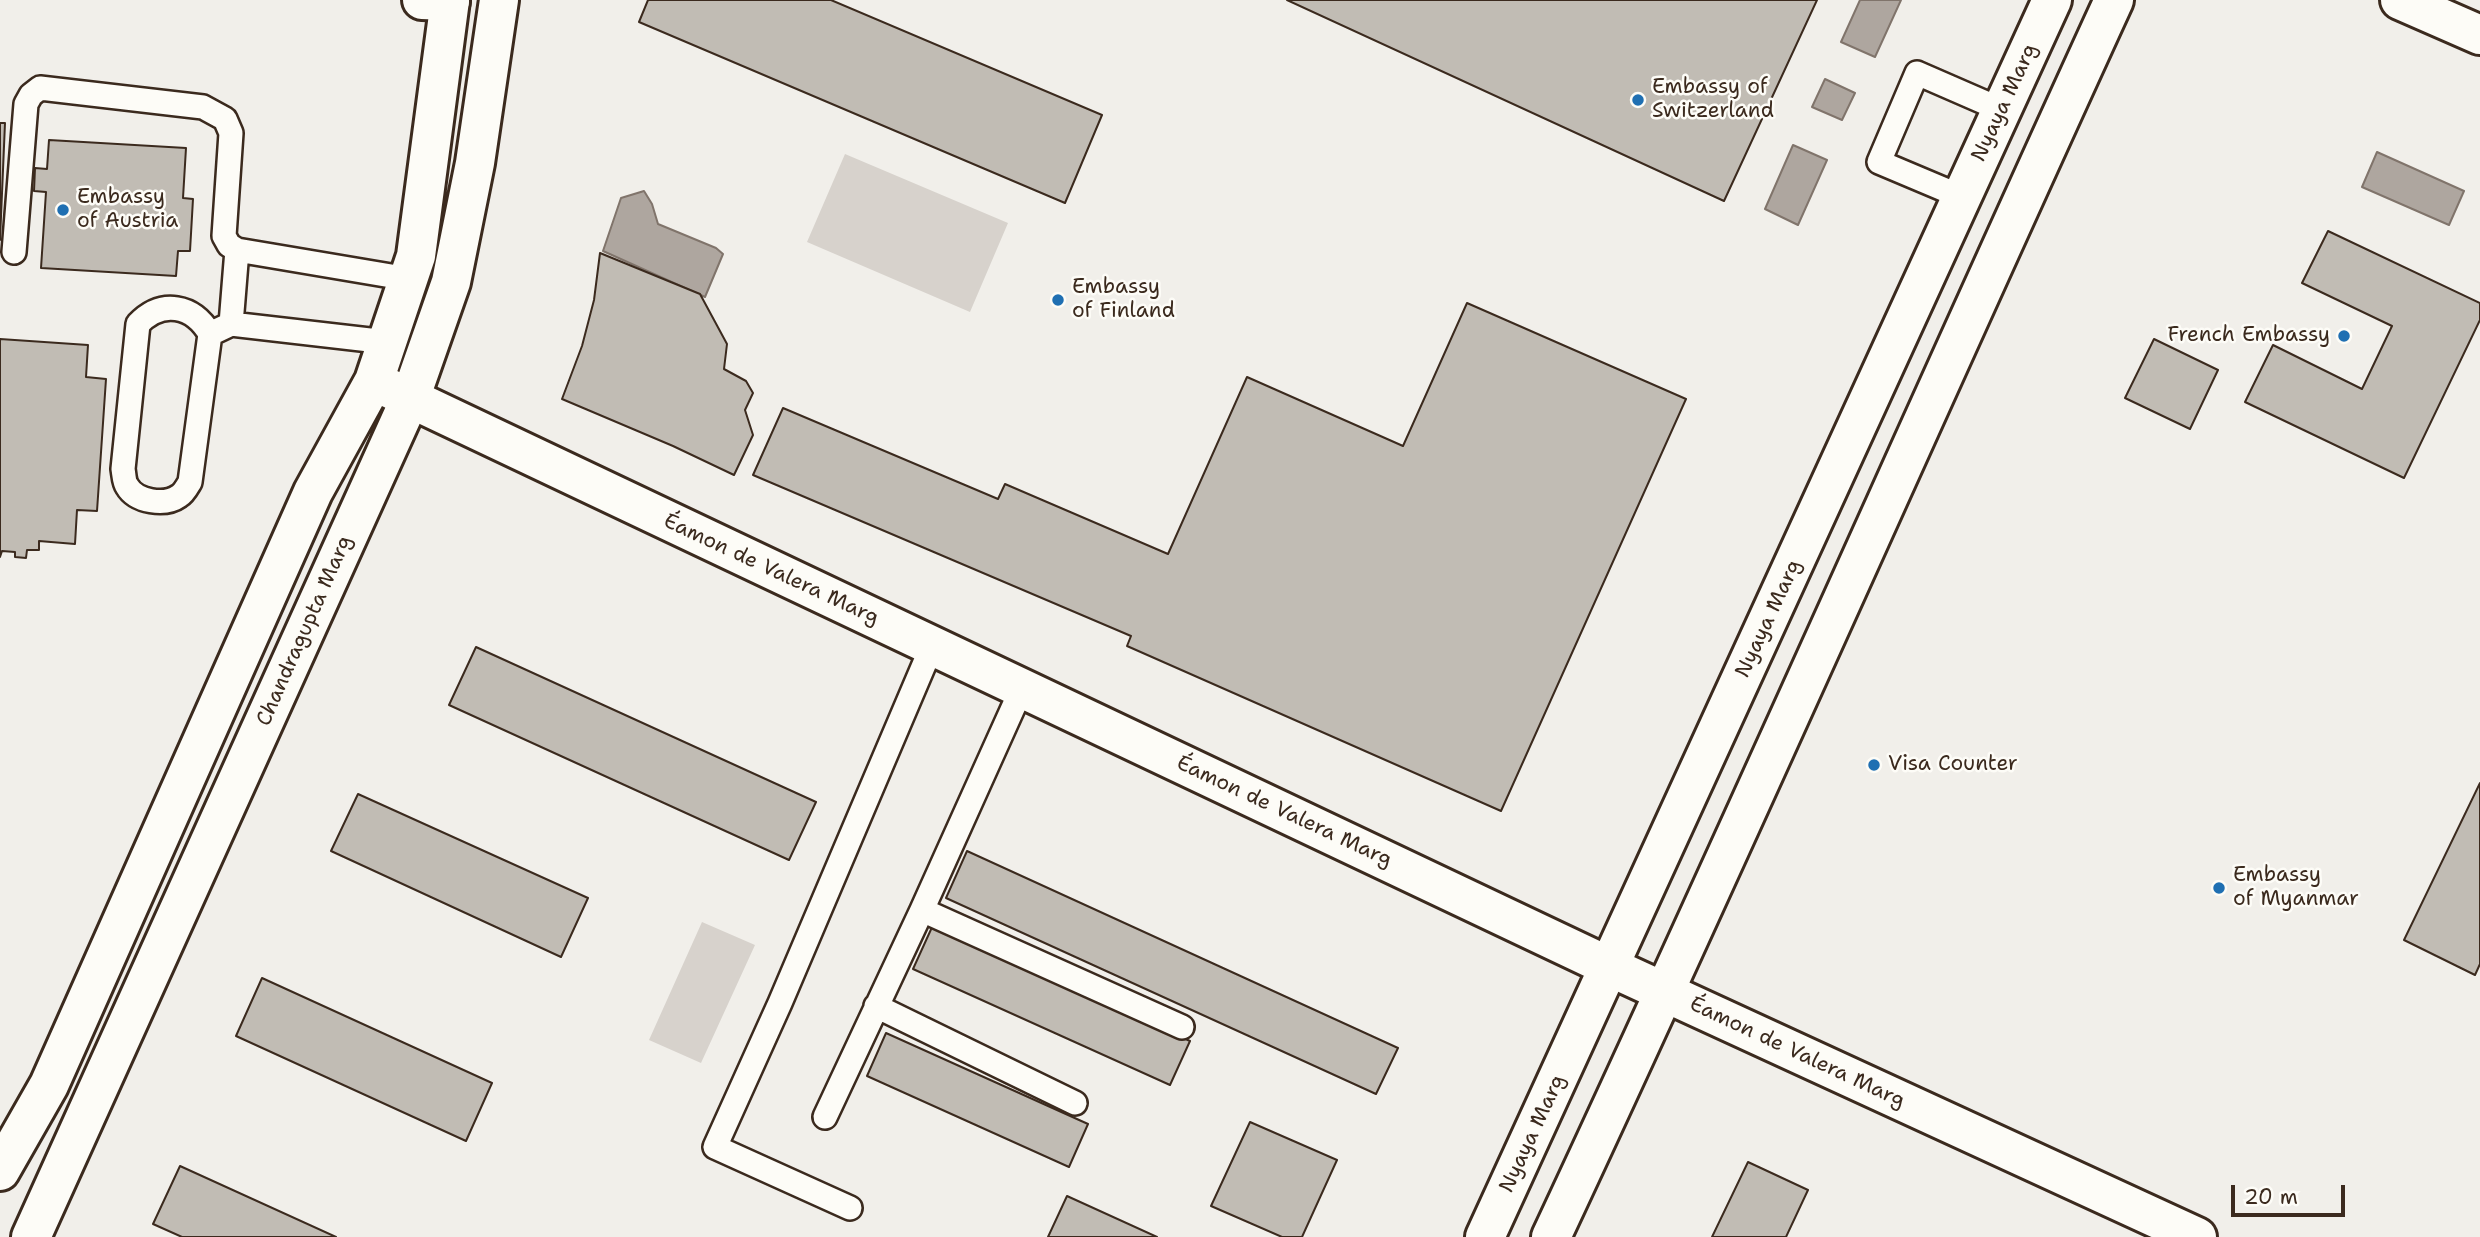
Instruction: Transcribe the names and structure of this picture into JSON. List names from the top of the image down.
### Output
{
  "streets": {
    "street": ["Nyaya Marg", "Éamon de Valera Marg", "Chandragupta Marg"]
  },
  "crossings": [
    ["Nyaya Marg", "Éamon de Valera Marg"],
    ["Éamon de Valera Marg", "Chandragupta Marg"]
  ],
  "places": [
    "Embassy of Switzerland",
    "Embassy of Austria",
    "Embassy of Finland",
    "French Embassy",
    "Visa Counter",
    "Embassy of Myanmar"
  ],
  "scale_bar": "20 m"
}
